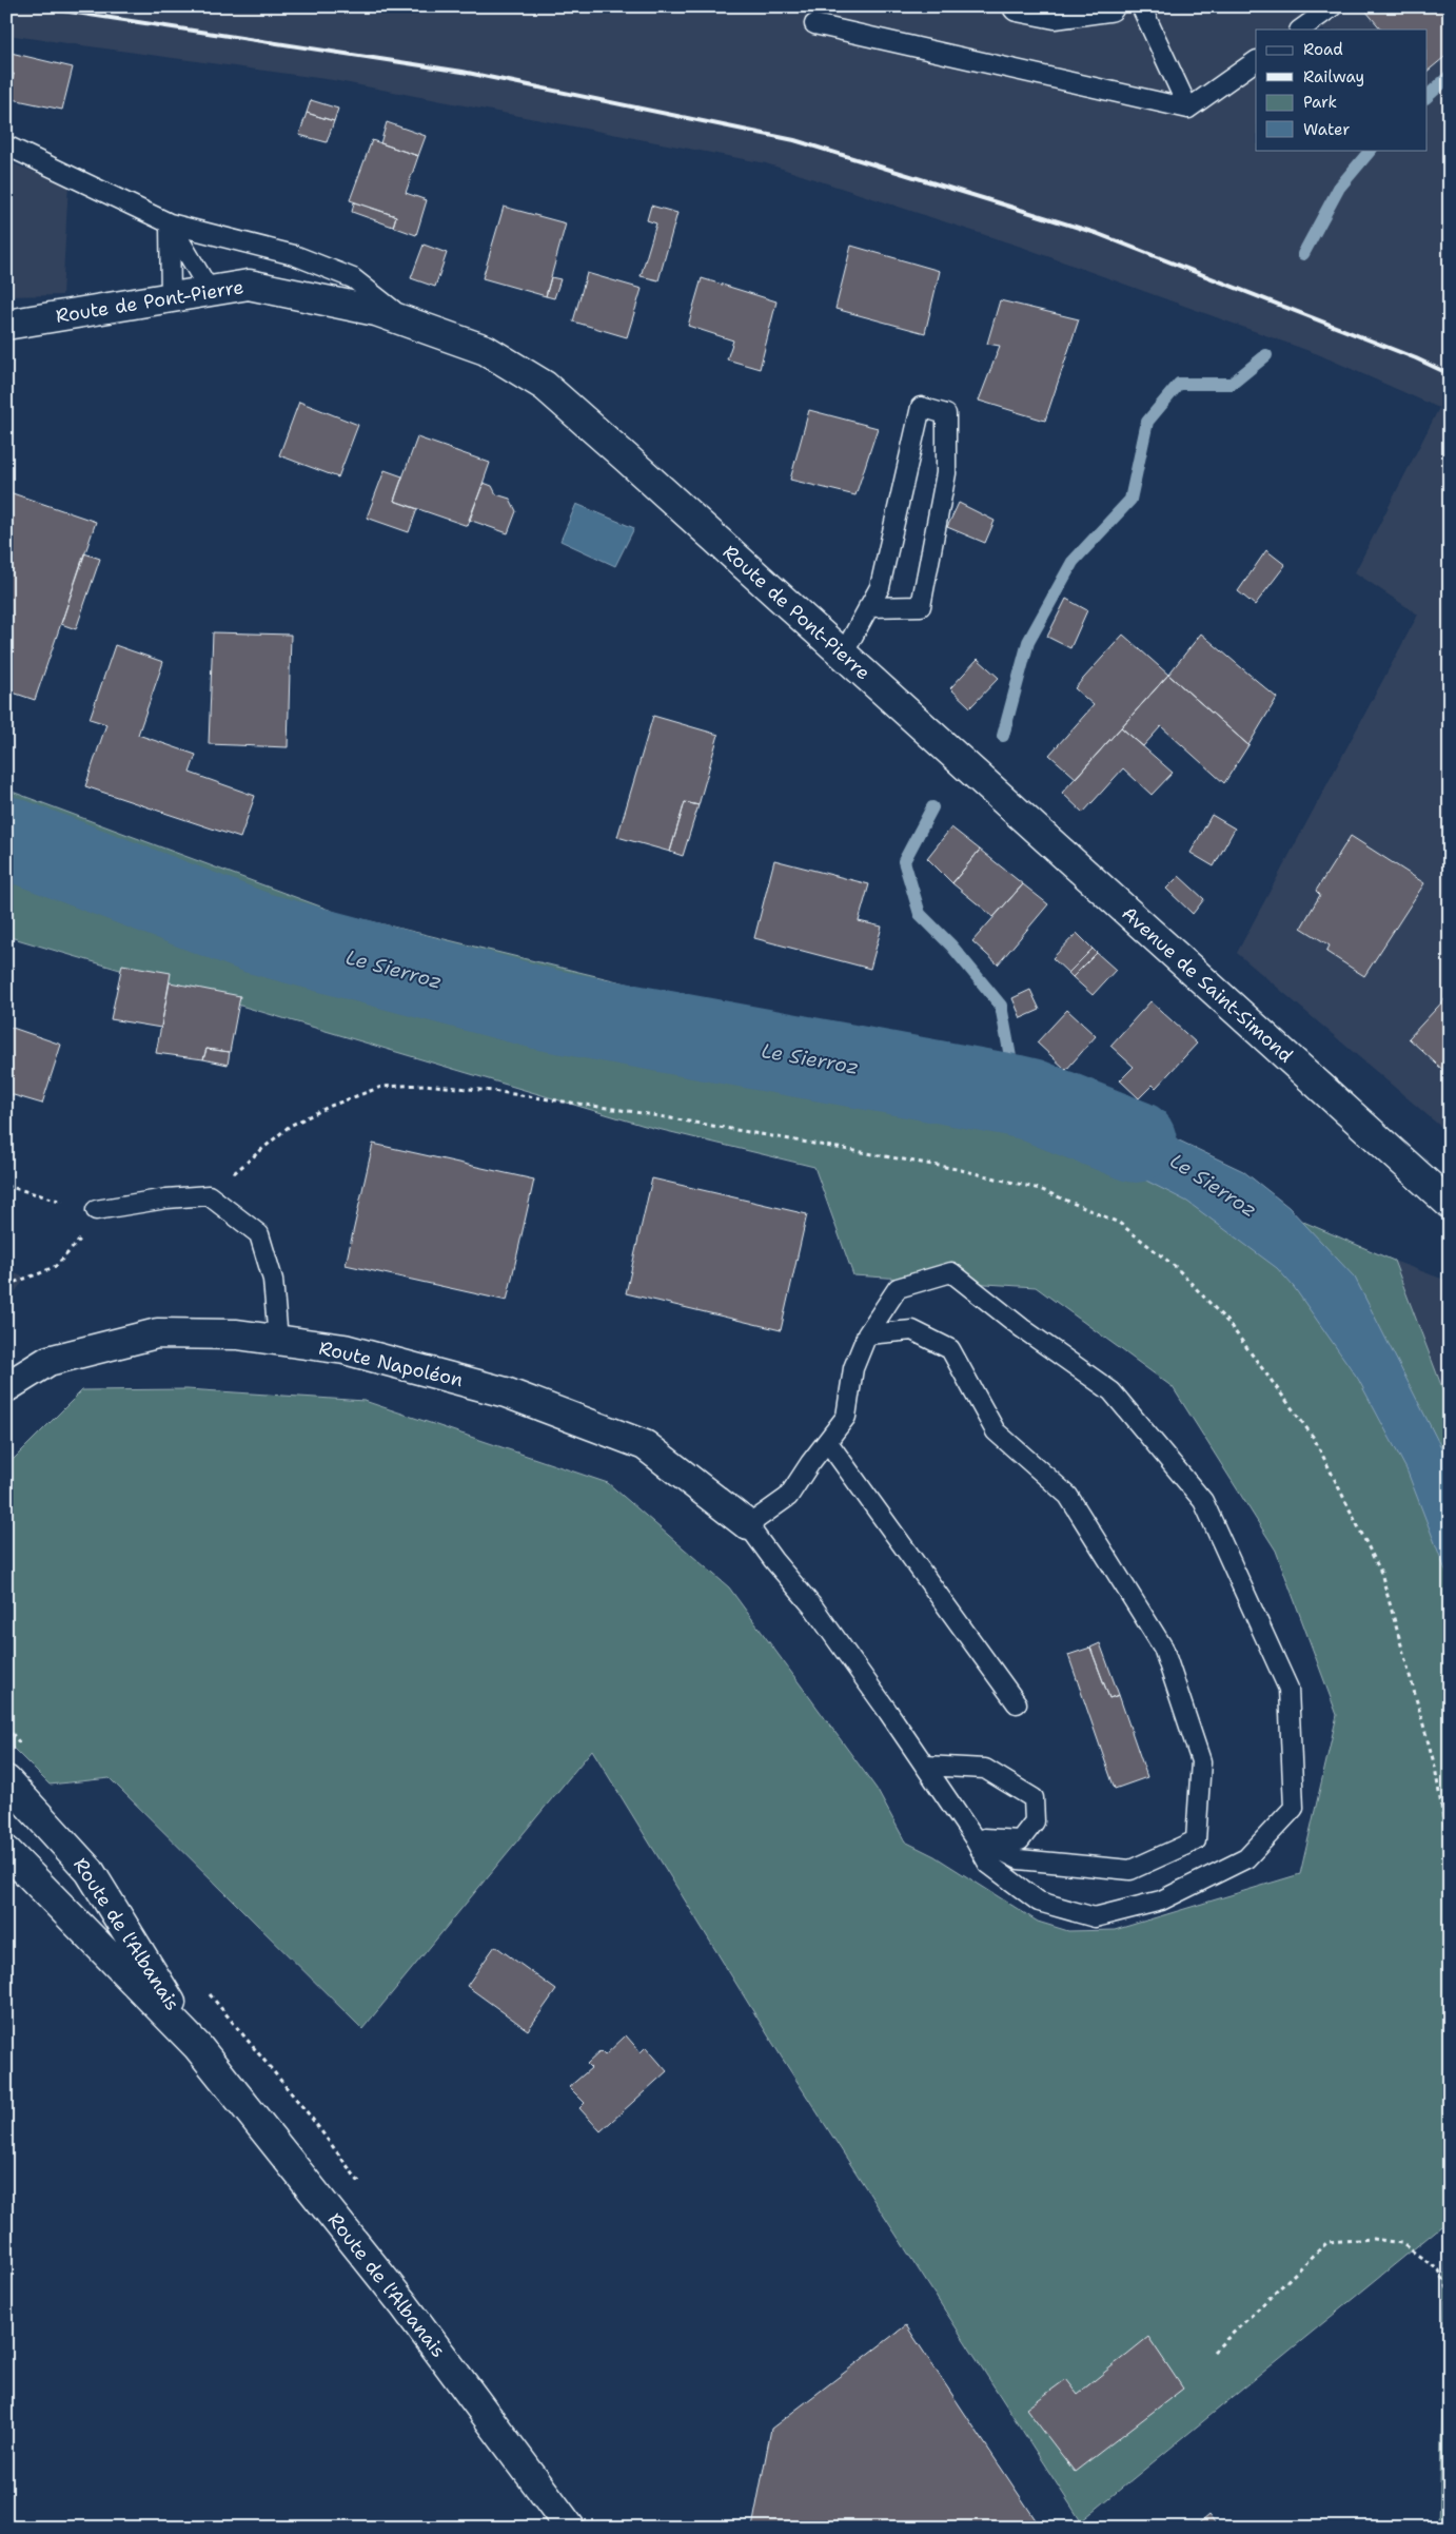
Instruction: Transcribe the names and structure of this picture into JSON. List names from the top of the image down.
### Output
{
  "streets": {
    "main road": [
      "Route de Pont-Pierre",
      "Avenue de Saint-Simond",
      "Route Napoléon",
      "Route de l'Albanais"
    ]
  },
  "crossings": [
    ["Route de Pont-Pierre", "Avenue de Saint-Simond"]
  ],
  "water": ["Le Sierroz"],
  "legend": [
    "Road",
    "Railway",
    "Park",
    "Water"
  ]
}
